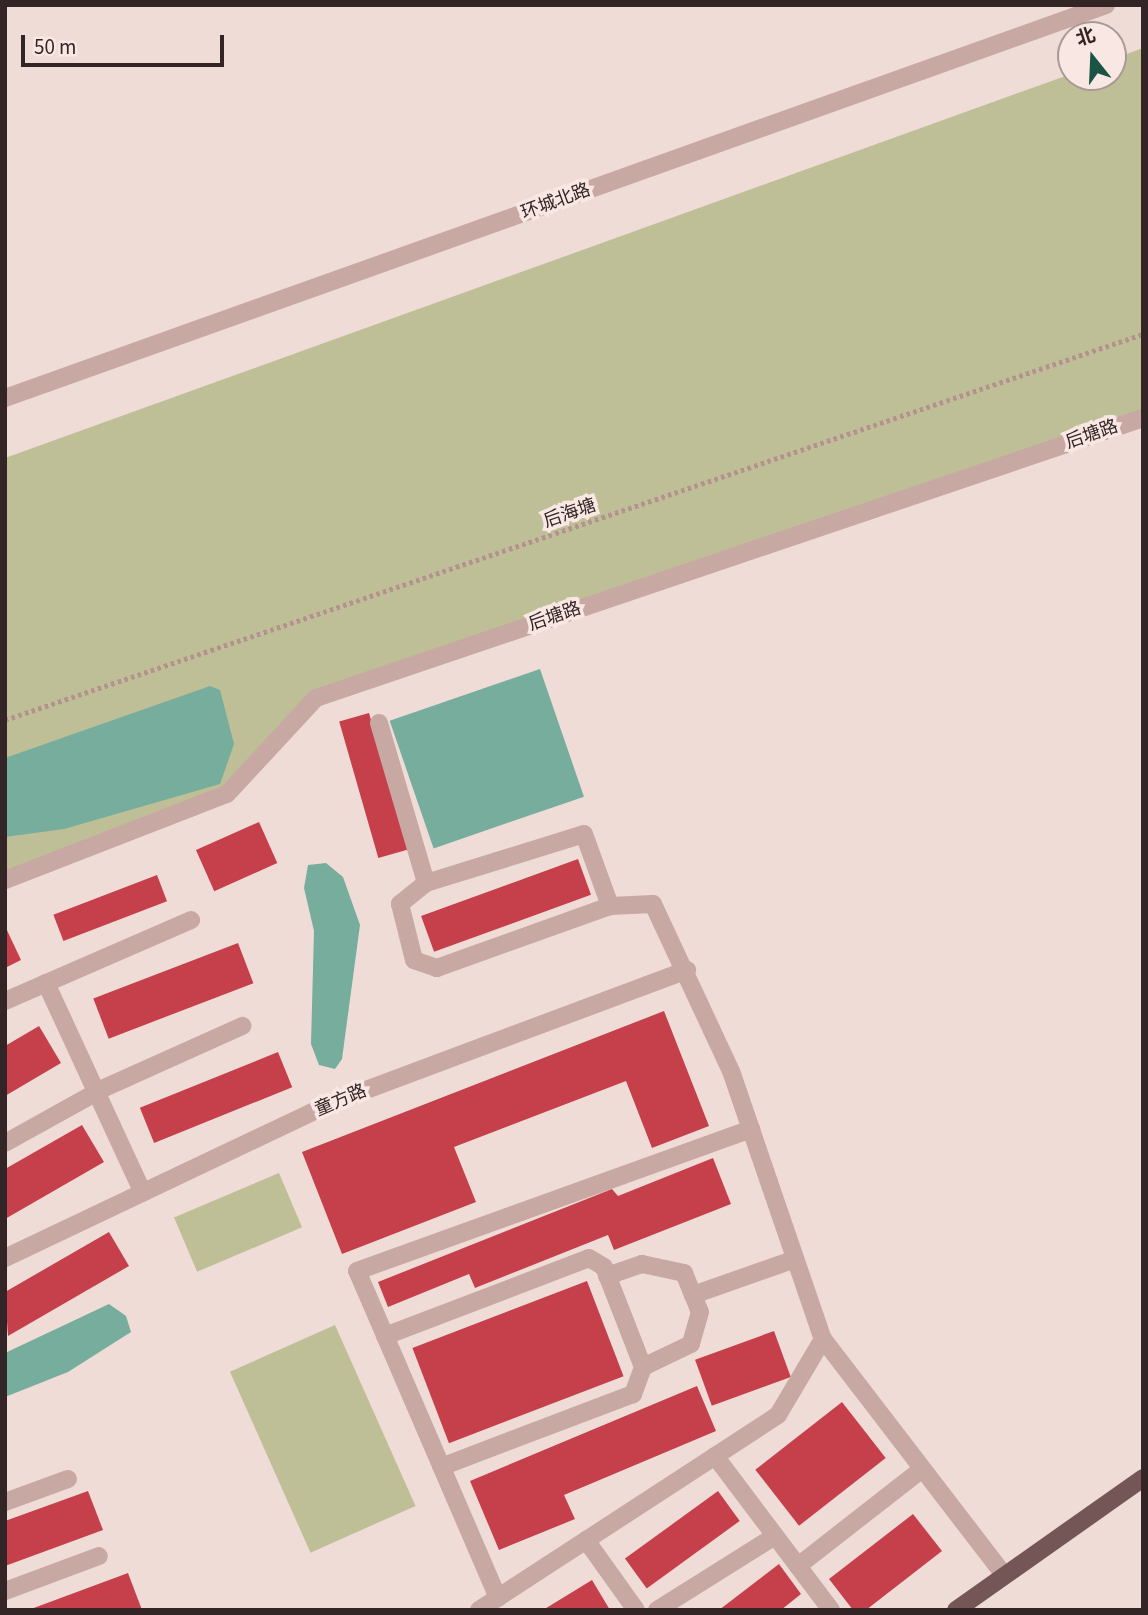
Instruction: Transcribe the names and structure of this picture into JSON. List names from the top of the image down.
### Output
{
  "streets": {
    "street": ["环城北路", "后塘路", "童方路"],
    "path": ["后海塘"]
  },
  "scale_bar": "50 m",
  "north": "top"
}
